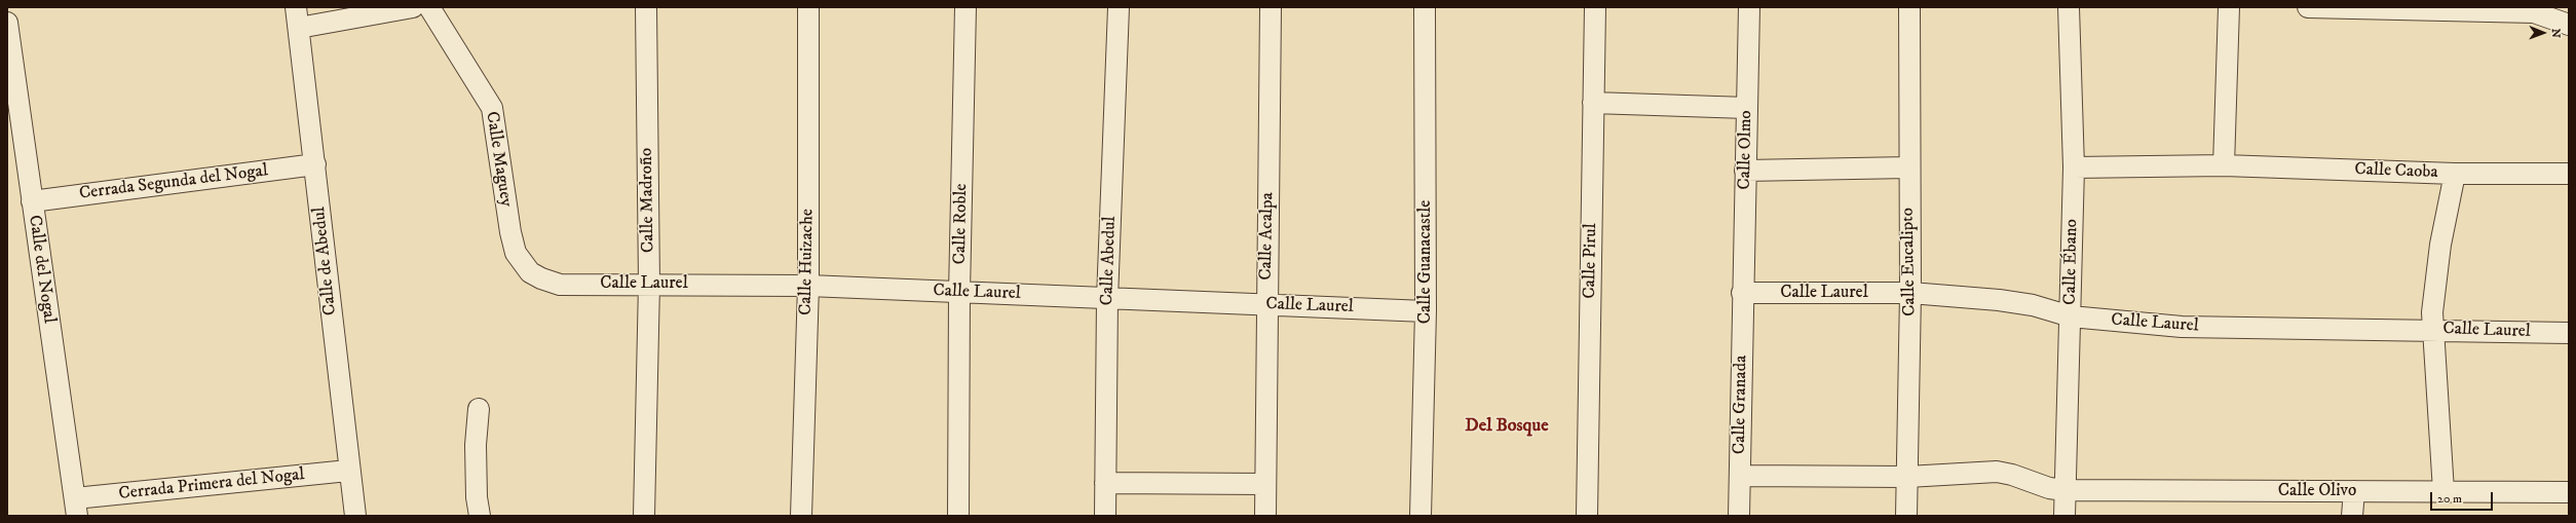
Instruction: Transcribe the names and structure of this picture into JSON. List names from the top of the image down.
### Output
{
  "streets": {
    "street": [
      "Calle Olmo",
      "Calle Maguey",
      "Calle Caoba",
      "Cerrada Segunda del Nogal",
      "Calle Madroño",
      "Calle Roble",
      "Calle Acalpa",
      "Calle de Abedul",
      "Calle Abedul",
      "Calle Pirul",
      "Calle Huizache",
      "Calle Guanacastle",
      "Calle Eucalipto",
      "Calle Ébano",
      "Calle del Nogal",
      "Calle Laurel",
      "Calle Granada",
      "Cerrada Primera del Nogal",
      "Calle Olivo"
    ]
  },
  "crossings": [
    ["Calle Olmo", "Calle Laurel"],
    ["Calle Olmo", "Calle Granada"],
    ["Calle Maguey", "Calle Laurel"],
    ["Calle Caoba", "Calle Ébano"],
    ["Cerrada Segunda del Nogal", "Calle de Abedul"],
    ["Cerrada Segunda del Nogal", "Calle del Nogal"],
    ["Calle Madroño", "Calle Laurel"],
    ["Calle Roble", "Calle Laurel"],
    ["Calle Acalpa", "Calle Laurel"],
    ["Calle de Abedul", "Cerrada Primera del Nogal"],
    ["Calle Abedul", "Calle Laurel"],
    ["Calle Huizache", "Calle Laurel"],
    ["Calle Guanacastle", "Calle Laurel"],
    ["Calle Eucalipto", "Calle Laurel"],
    ["Calle Eucalipto", "Calle Olivo"],
    ["Calle Ébano", "Calle Laurel"],
    ["Calle Ébano", "Calle Olivo"],
    ["Calle del Nogal", "Cerrada Primera del Nogal"],
    ["Calle Laurel", "Calle Granada"],
    ["Calle Granada", "Calle Olivo"]
  ],
  "districts": ["Del Bosque"],
  "scale_bar": "20 m",
  "north": "right"
}
